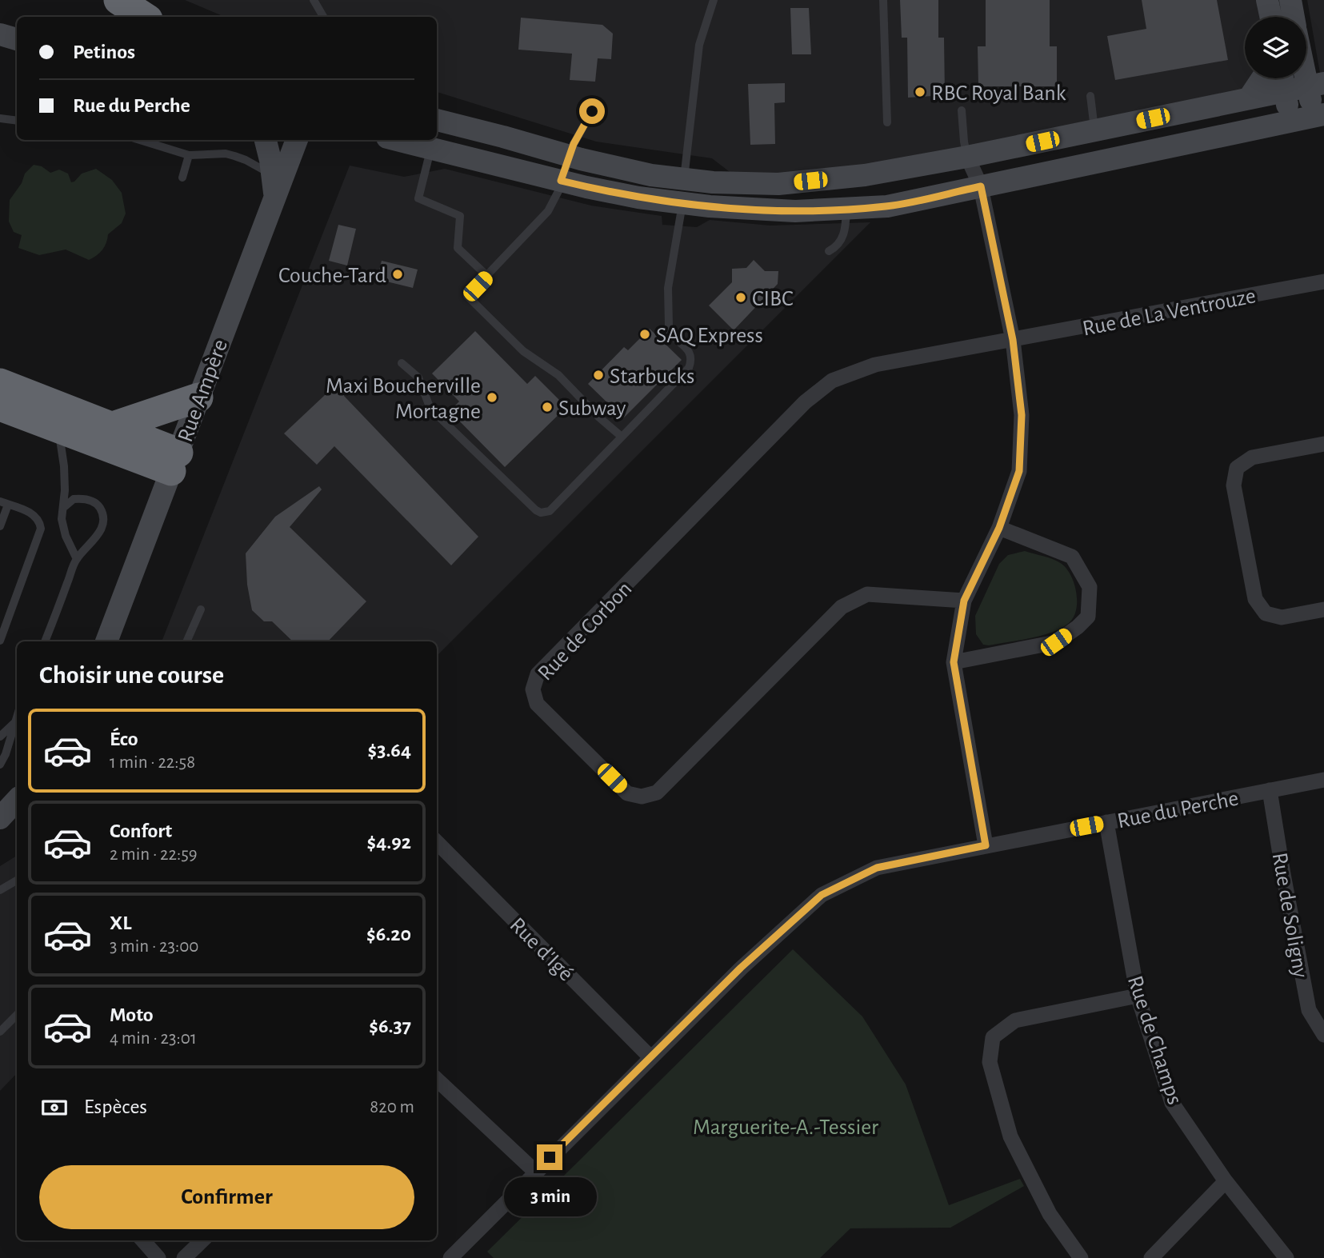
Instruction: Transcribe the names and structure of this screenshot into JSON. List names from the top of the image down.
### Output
{
  "streets": {
    "main road": ["Rue Ampère"],
    "street": [
      "Rue de La Ventrouze",
      "Rue de Corbon",
      "Rue du Perche",
      "Rue de Soligny",
      "Rue d'Igé",
      "Rue de Champs"
    ]
  },
  "crossings": [
    ["Rue de La Ventrouze", "Rue de Corbon"],
    ["Rue du Perche", "Rue de Soligny"],
    ["Rue du Perche", "Rue d'Igé"],
    ["Rue du Perche", "Rue de Champs"]
  ],
  "parks": ["Marguerite-A.-Tessier"],
  "places": [
    "RBC Royal Bank",
    "Couche-Tard",
    "CIBC",
    "SAQ Express",
    "Starbucks",
    "Maxi Boucherville Mortagne",
    "Subway"
  ],
  "page": {
    "banner": ["Petinos", "Rue du Perche"],
    "heading": "Choisir une course",
    "list": [
      {
        "name": "Éco",
        "note": "1 min · 22:58",
        "value": "$3.64"
      },
      {
        "name": "Confort",
        "note": "2 min · 22:59",
        "value": "$4.92"
      },
      {
        "name": "XL",
        "note": "3 min · 23:00",
        "value": "$6.20"
      },
      {
        "name": "Moto",
        "note": "4 min · 23:01",
        "value": "$6.37"
      }
    ],
    "pay": ["Espèces", "820 m"],
    "buttons": "Confirmer",
    "bubble": "3 min"
  }
}
